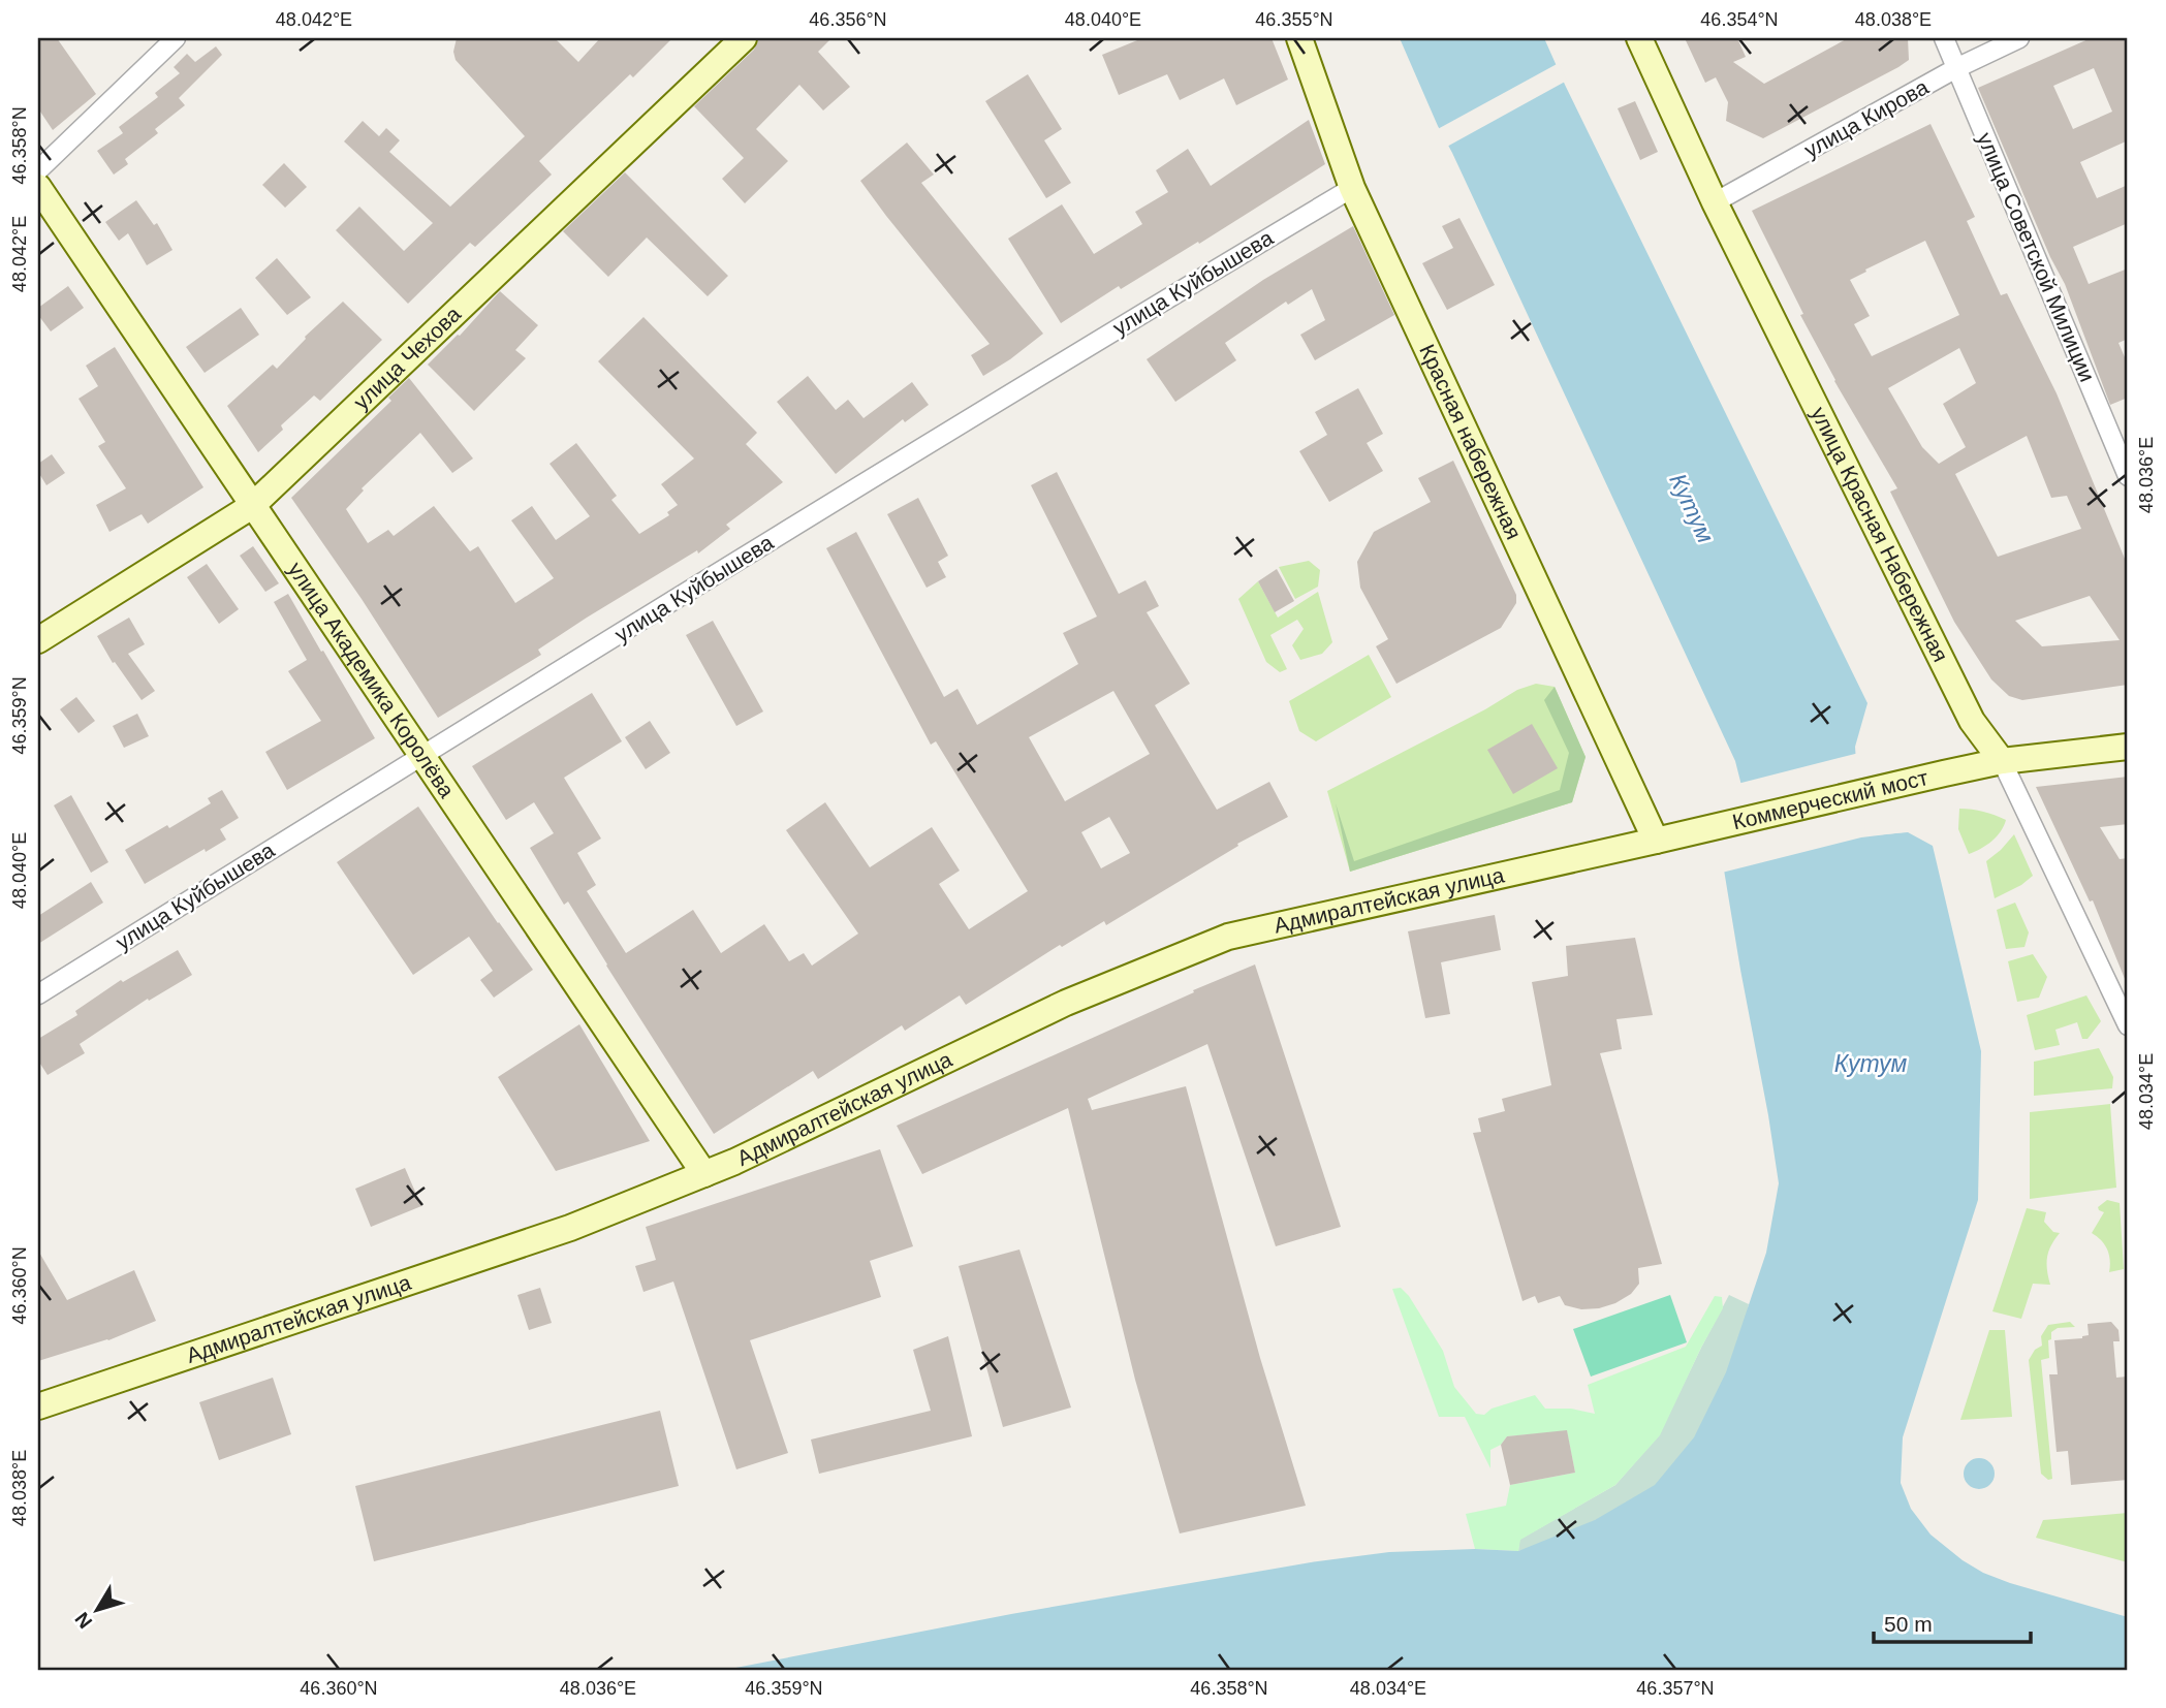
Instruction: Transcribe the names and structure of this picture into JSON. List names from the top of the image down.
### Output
{
  "streets": {
    "main road": [
      "улица Чехова",
      "Красная набережная",
      "улица Красная Набережная",
      "улица Академика Королёва",
      "Коммерческий мост",
      "Адмиралтейская улица"
    ],
    "street": ["улица Кирова", "улица Советской Милиции", "улица Куйбышева"]
  },
  "crossings": [
    ["улица Кирова", "улица Советской Милиции"],
    ["улица Кирова", "улица Красная Набережная"],
    ["улица Куйбышева", "Красная набережная"],
    ["улица Куйбышева", "улица Академика Королёва"],
    ["улица Чехова", "улица Академика Королёва"],
    ["Красная набережная", "Коммерческий мост"],
    ["Красная набережная", "Адмиралтейская улица"],
    ["улица Красная Набережная", "Коммерческий мост"],
    ["улица Академика Королёва", "Адмиралтейская улица"],
    ["Коммерческий мост", "Адмиралтейская улица"]
  ],
  "water": ["Кутум"],
  "scale_bar": "50 m",
  "north": "bottom left",
  "coordinates": [
    "48.042°E",
    "46.356°N",
    "48.040°E",
    "46.355°N",
    "46.354°N",
    "48.038°E",
    "46.358°N",
    "48.036°E",
    "46.359°N",
    "48.034°E",
    "46.360°N",
    "46.357°N"
  ]
}
